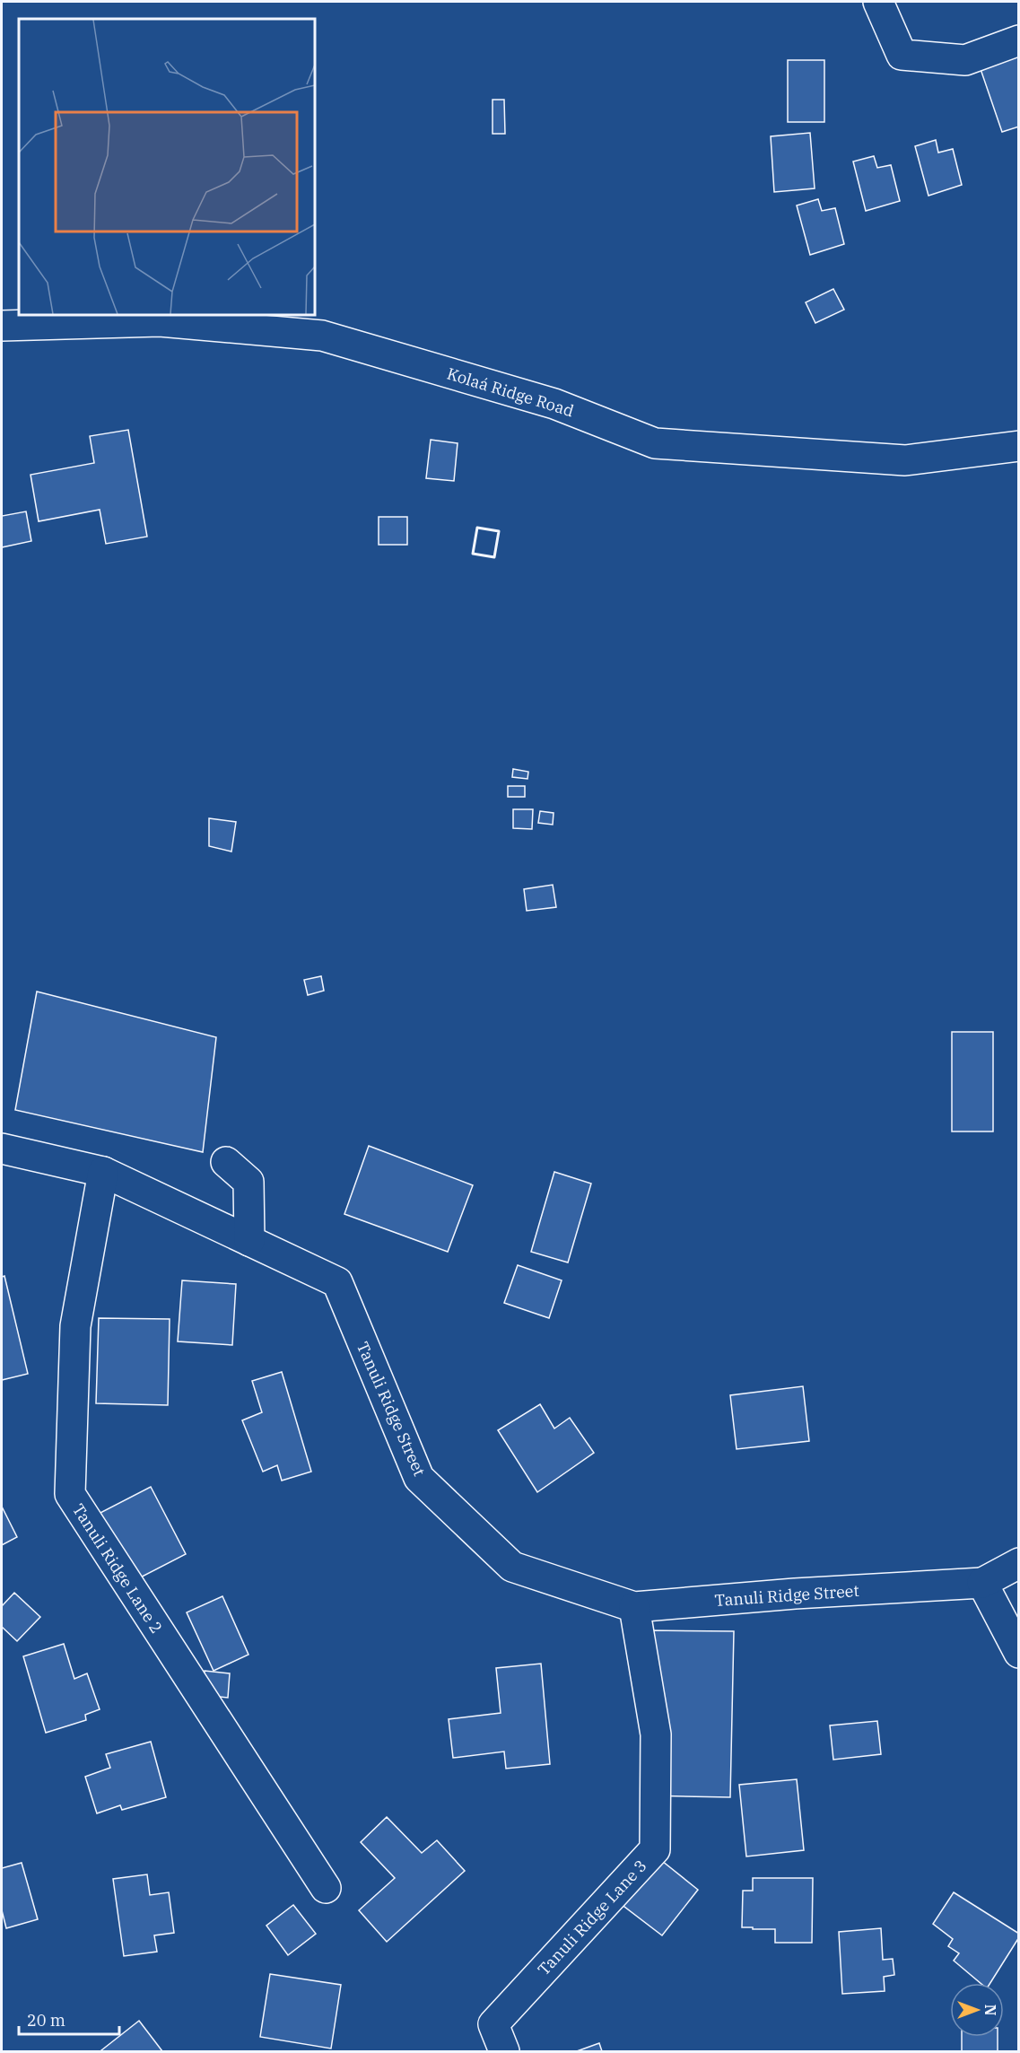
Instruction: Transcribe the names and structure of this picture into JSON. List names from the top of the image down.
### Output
{
  "streets": {
    "street": [
      "Kolaá Ridge Road",
      "Tanuli Ridge Street",
      "Tanuli Ridge Lane 2",
      "Tanuli Ridge Lane 3"
    ]
  },
  "crossings": [
    ["Tanuli Ridge Street", "Tanuli Ridge Lane 2"],
    ["Tanuli Ridge Street", "Tanuli Ridge Lane 3"]
  ],
  "scale_bar": "20 m",
  "north": "right"
}
